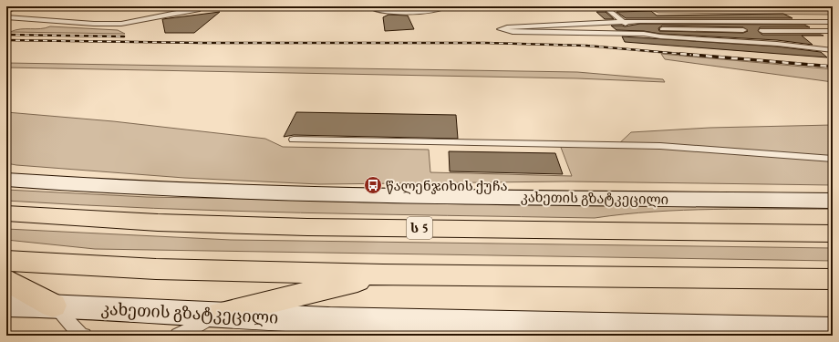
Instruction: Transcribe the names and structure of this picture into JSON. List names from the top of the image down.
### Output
{
  "streets": {
    "highway": ["ს 5"],
    "street": ["კახეთის გზატკეცილი"]
  },
  "places": {
    "bus stop": ["წალენჯიხის ქუჩა"]
  }
}
